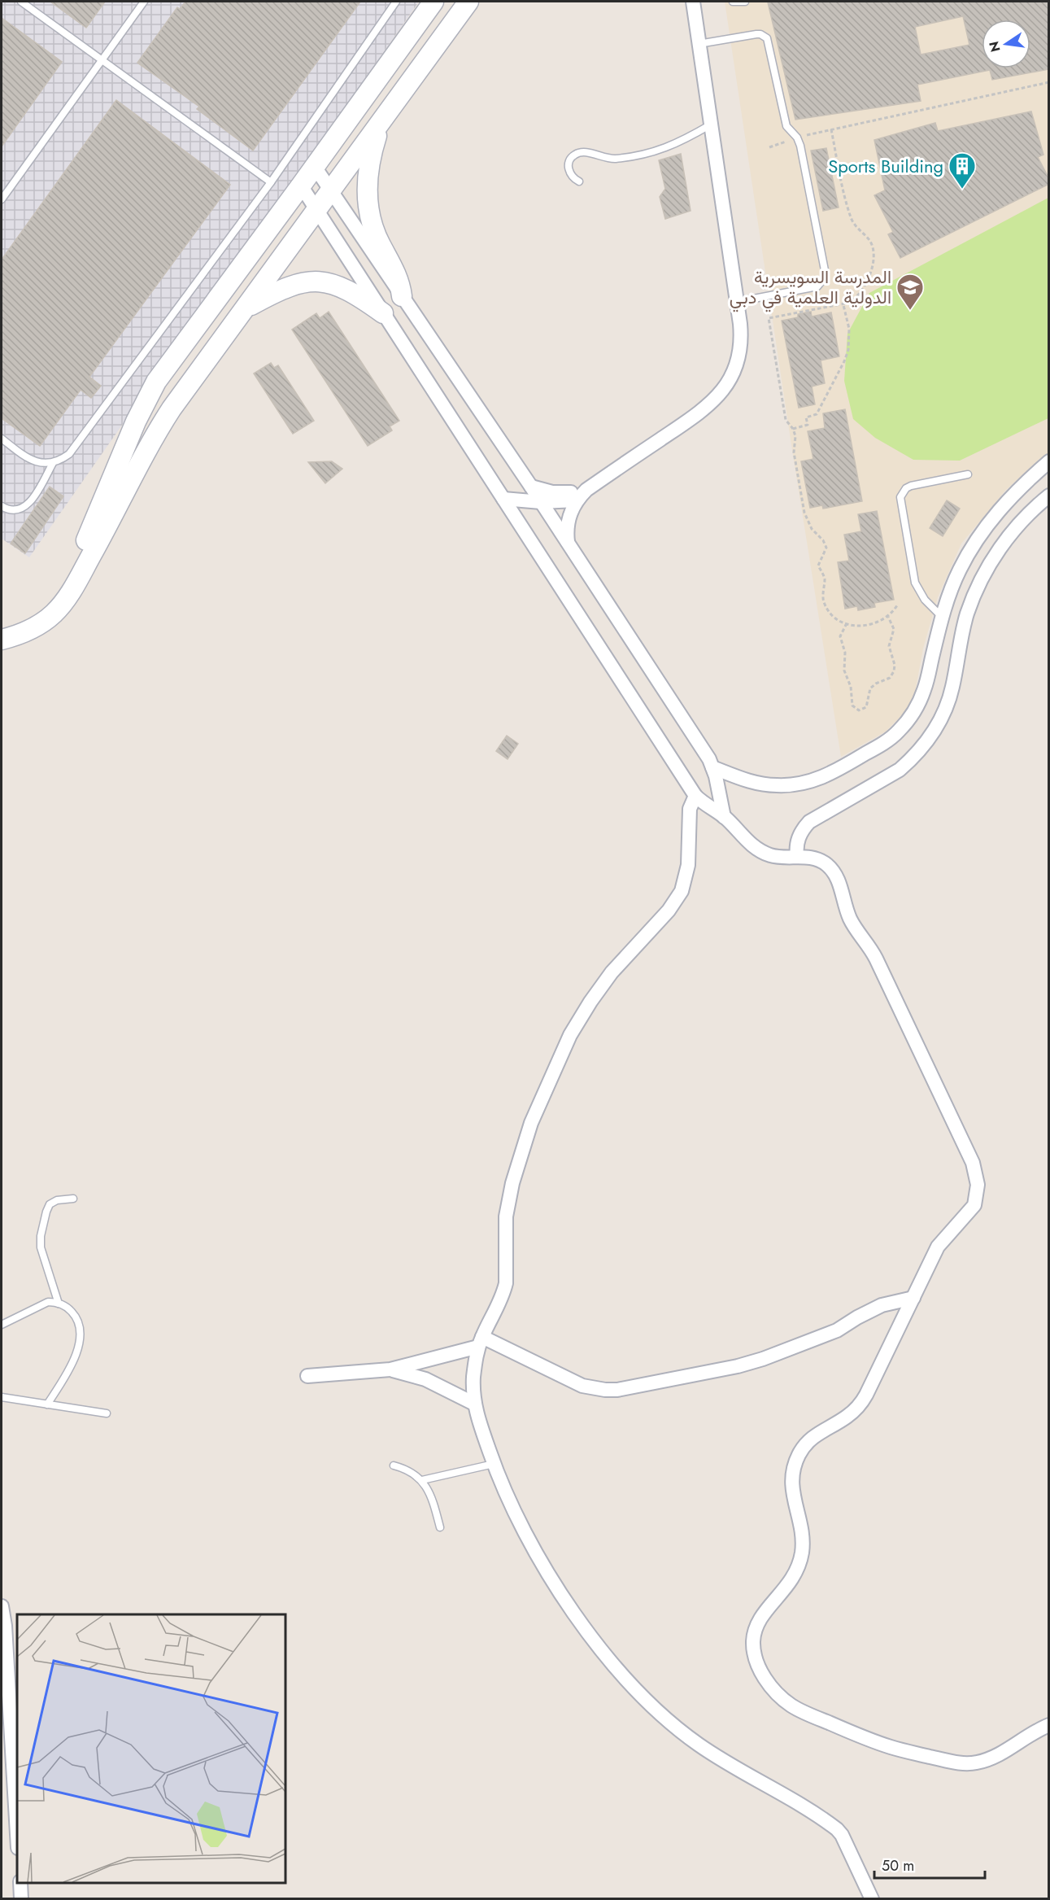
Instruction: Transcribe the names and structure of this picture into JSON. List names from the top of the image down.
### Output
{
  "places": {
    "building": ["Sports Building"],
    "school or university": ["المدرسة السويسرية الدولية العلمية في دبي"]
  },
  "scale_bar": "50 m",
  "north": "left"
}
